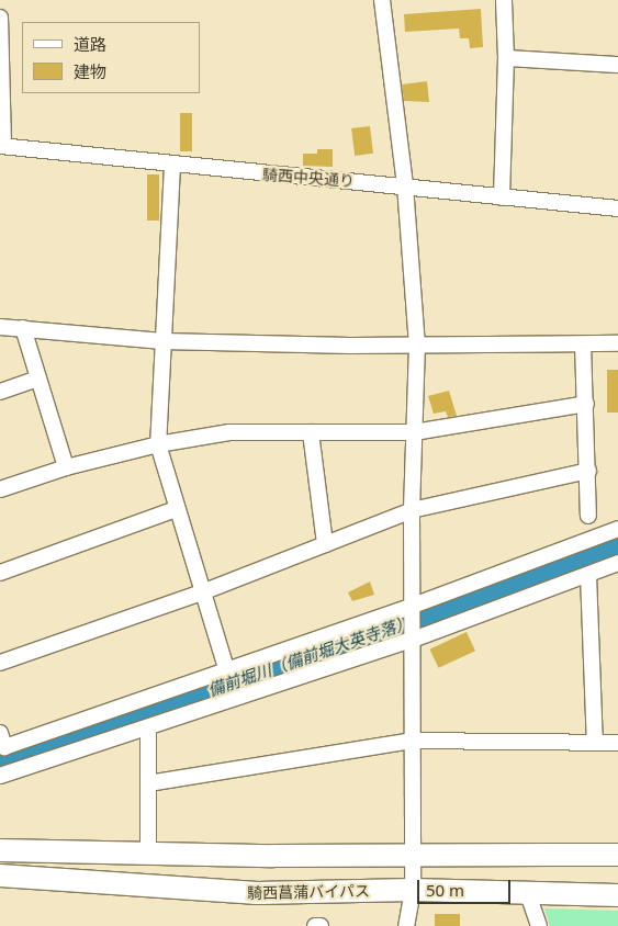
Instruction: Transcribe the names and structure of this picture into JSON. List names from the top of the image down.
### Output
{
  "streets": {
    "highway": ["騎西菖蒲バイパス"],
    "street": ["騎西中央通り"]
  },
  "water": ["備前堀川（備前堀大英寺落）"],
  "legend": ["道路", "建物"],
  "scale_bar": "50 m"
}
